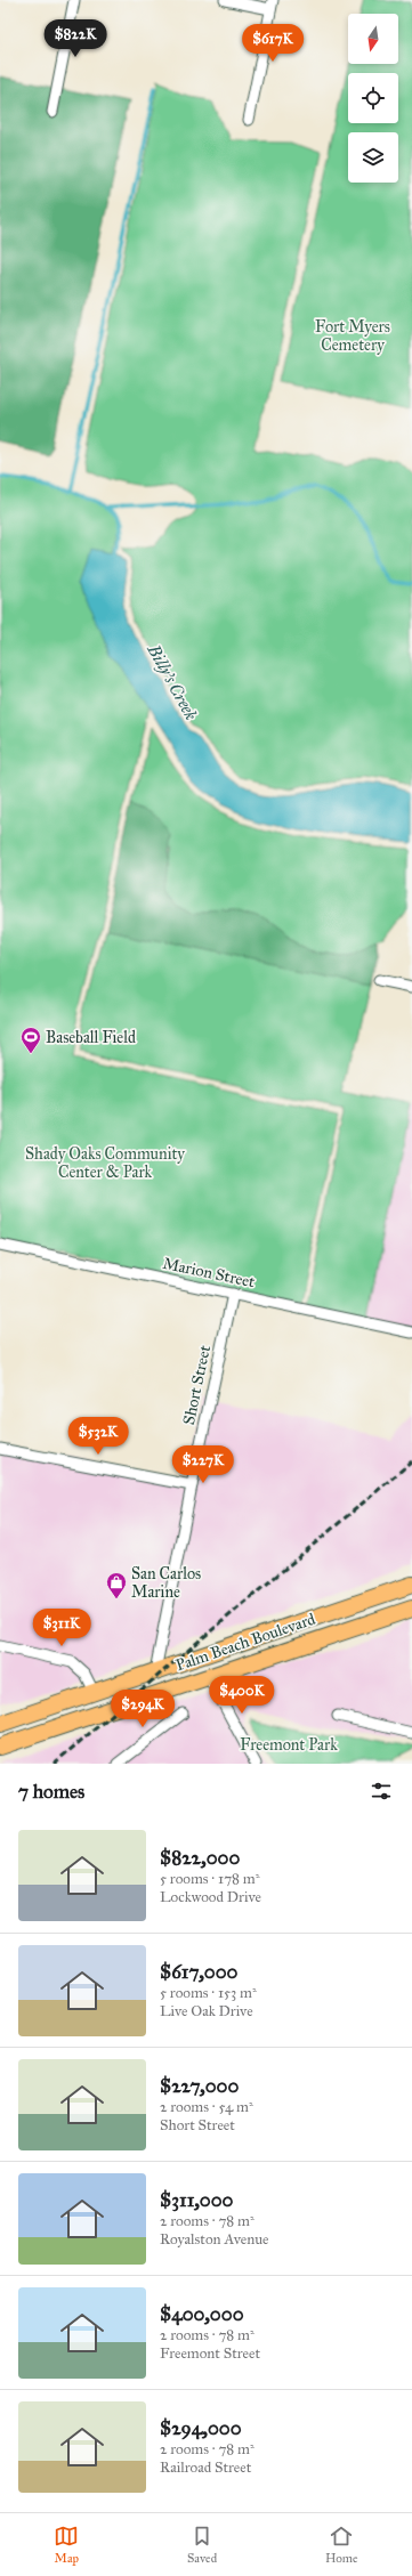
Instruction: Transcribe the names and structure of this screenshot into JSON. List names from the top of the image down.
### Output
{
  "streets": {
    "main road": ["Palm Beach Boulevard"],
    "street": ["Marion Street", "Short Street"]
  },
  "crossings": [
    ["Marion Street", "Short Street"],
    ["Short Street", "Palm Beach Boulevard"]
  ],
  "water": ["Billy's Creek"],
  "parks": ["Fort Myers Cemetery", "Shady Oaks Community Center & Park", "Freemont Park"],
  "places": {
    "sports": ["Baseball Field"],
    "shop": ["San Carlos Marine"]
  },
  "north": "bottom",
  "page": {
    "price": [
      "$822K",
      "$617K",
      "$532K",
      "$227K",
      "$311K",
      "$400K",
      "$294K"
    ],
    "heading": "7 homes",
    "list": [
      {
        "name": "$822,000",
        "note": "5 rooms · 178 m² · Lockwood Drive"
      },
      {
        "name": "$617,000",
        "note": "5 rooms · 153 m² · Live Oak Drive"
      },
      {
        "name": "$227,000",
        "note": "2 rooms · 54 m² · Short Street"
      },
      {
        "name": "$311,000",
        "note": "2 rooms · 78 m² · Royalston Avenue"
      },
      {
        "name": "$400,000",
        "note": "2 rooms · 78 m² · Freemont Street"
      },
      {
        "name": "$294,000",
        "note": "2 rooms · 78 m² · Railroad Street"
      }
    ],
    "tabs": ["Map", "Saved", "Home"]
  }
}
